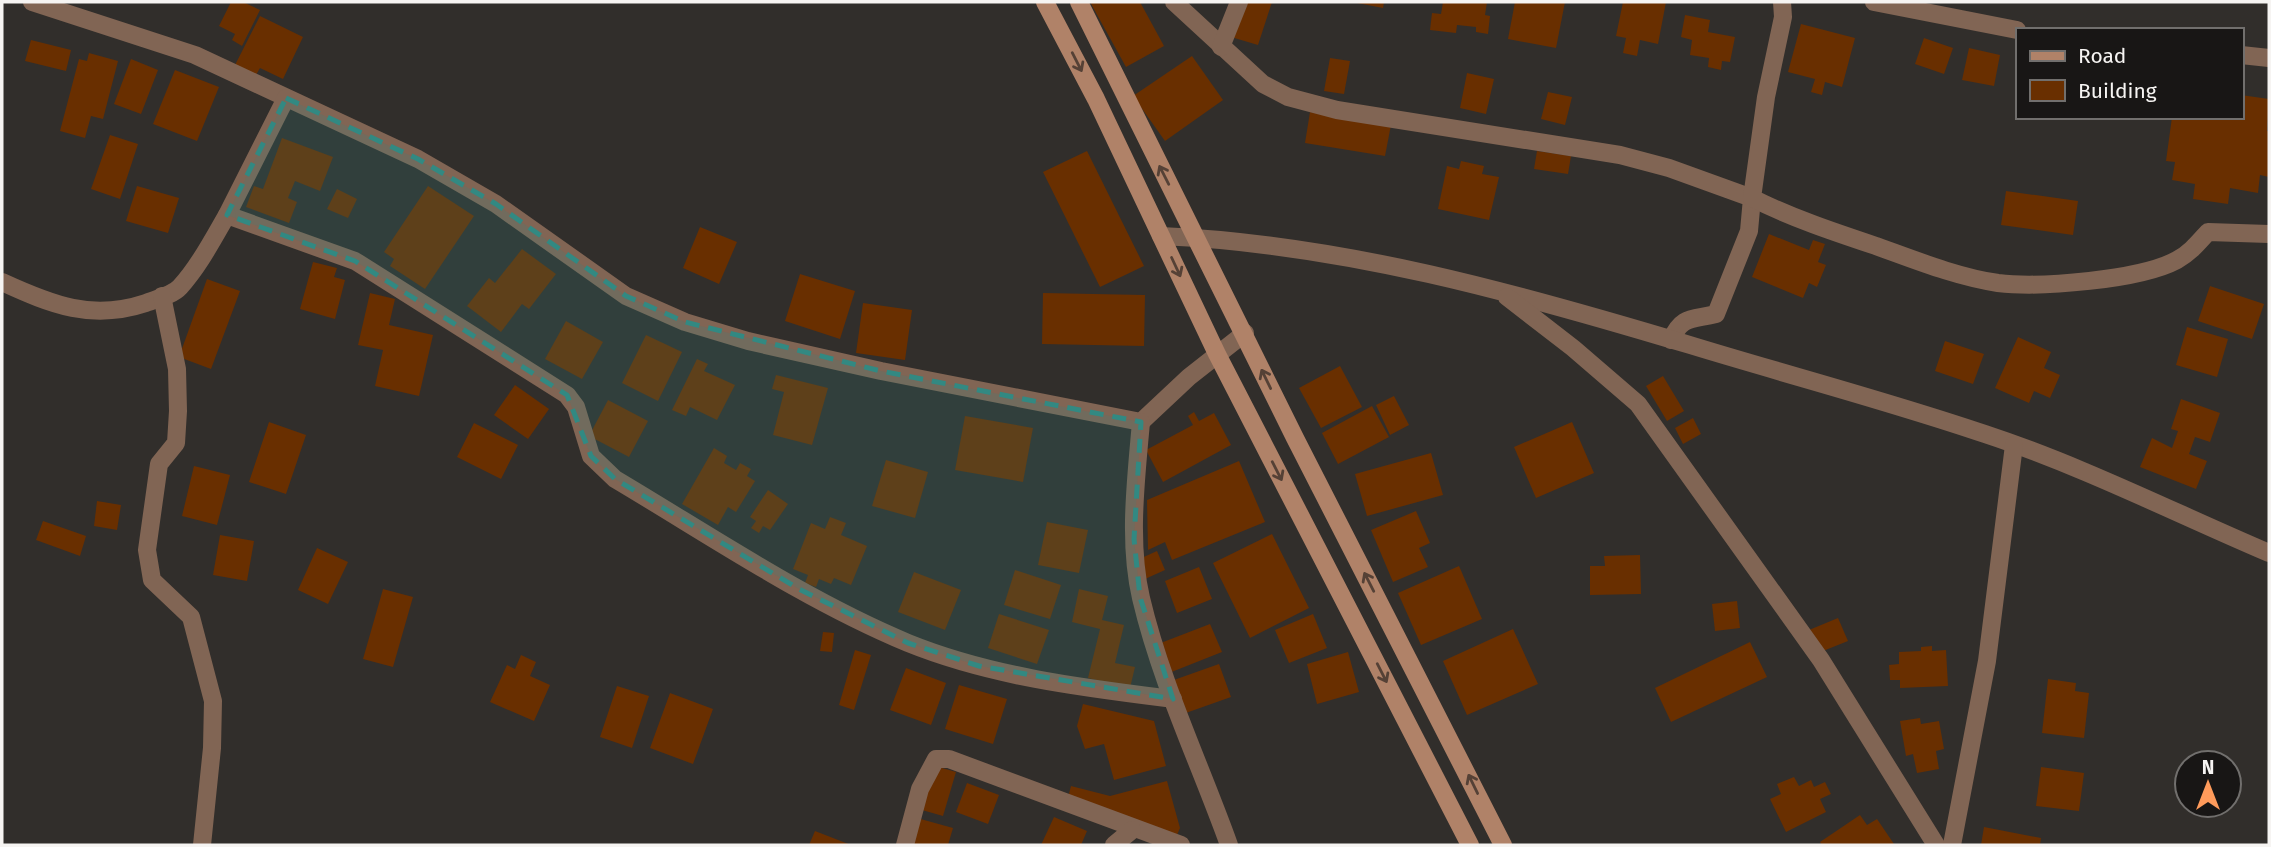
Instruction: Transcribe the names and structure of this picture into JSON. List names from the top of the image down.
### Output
{
  "legend": ["Road", "Building"],
  "north": "top"
}
